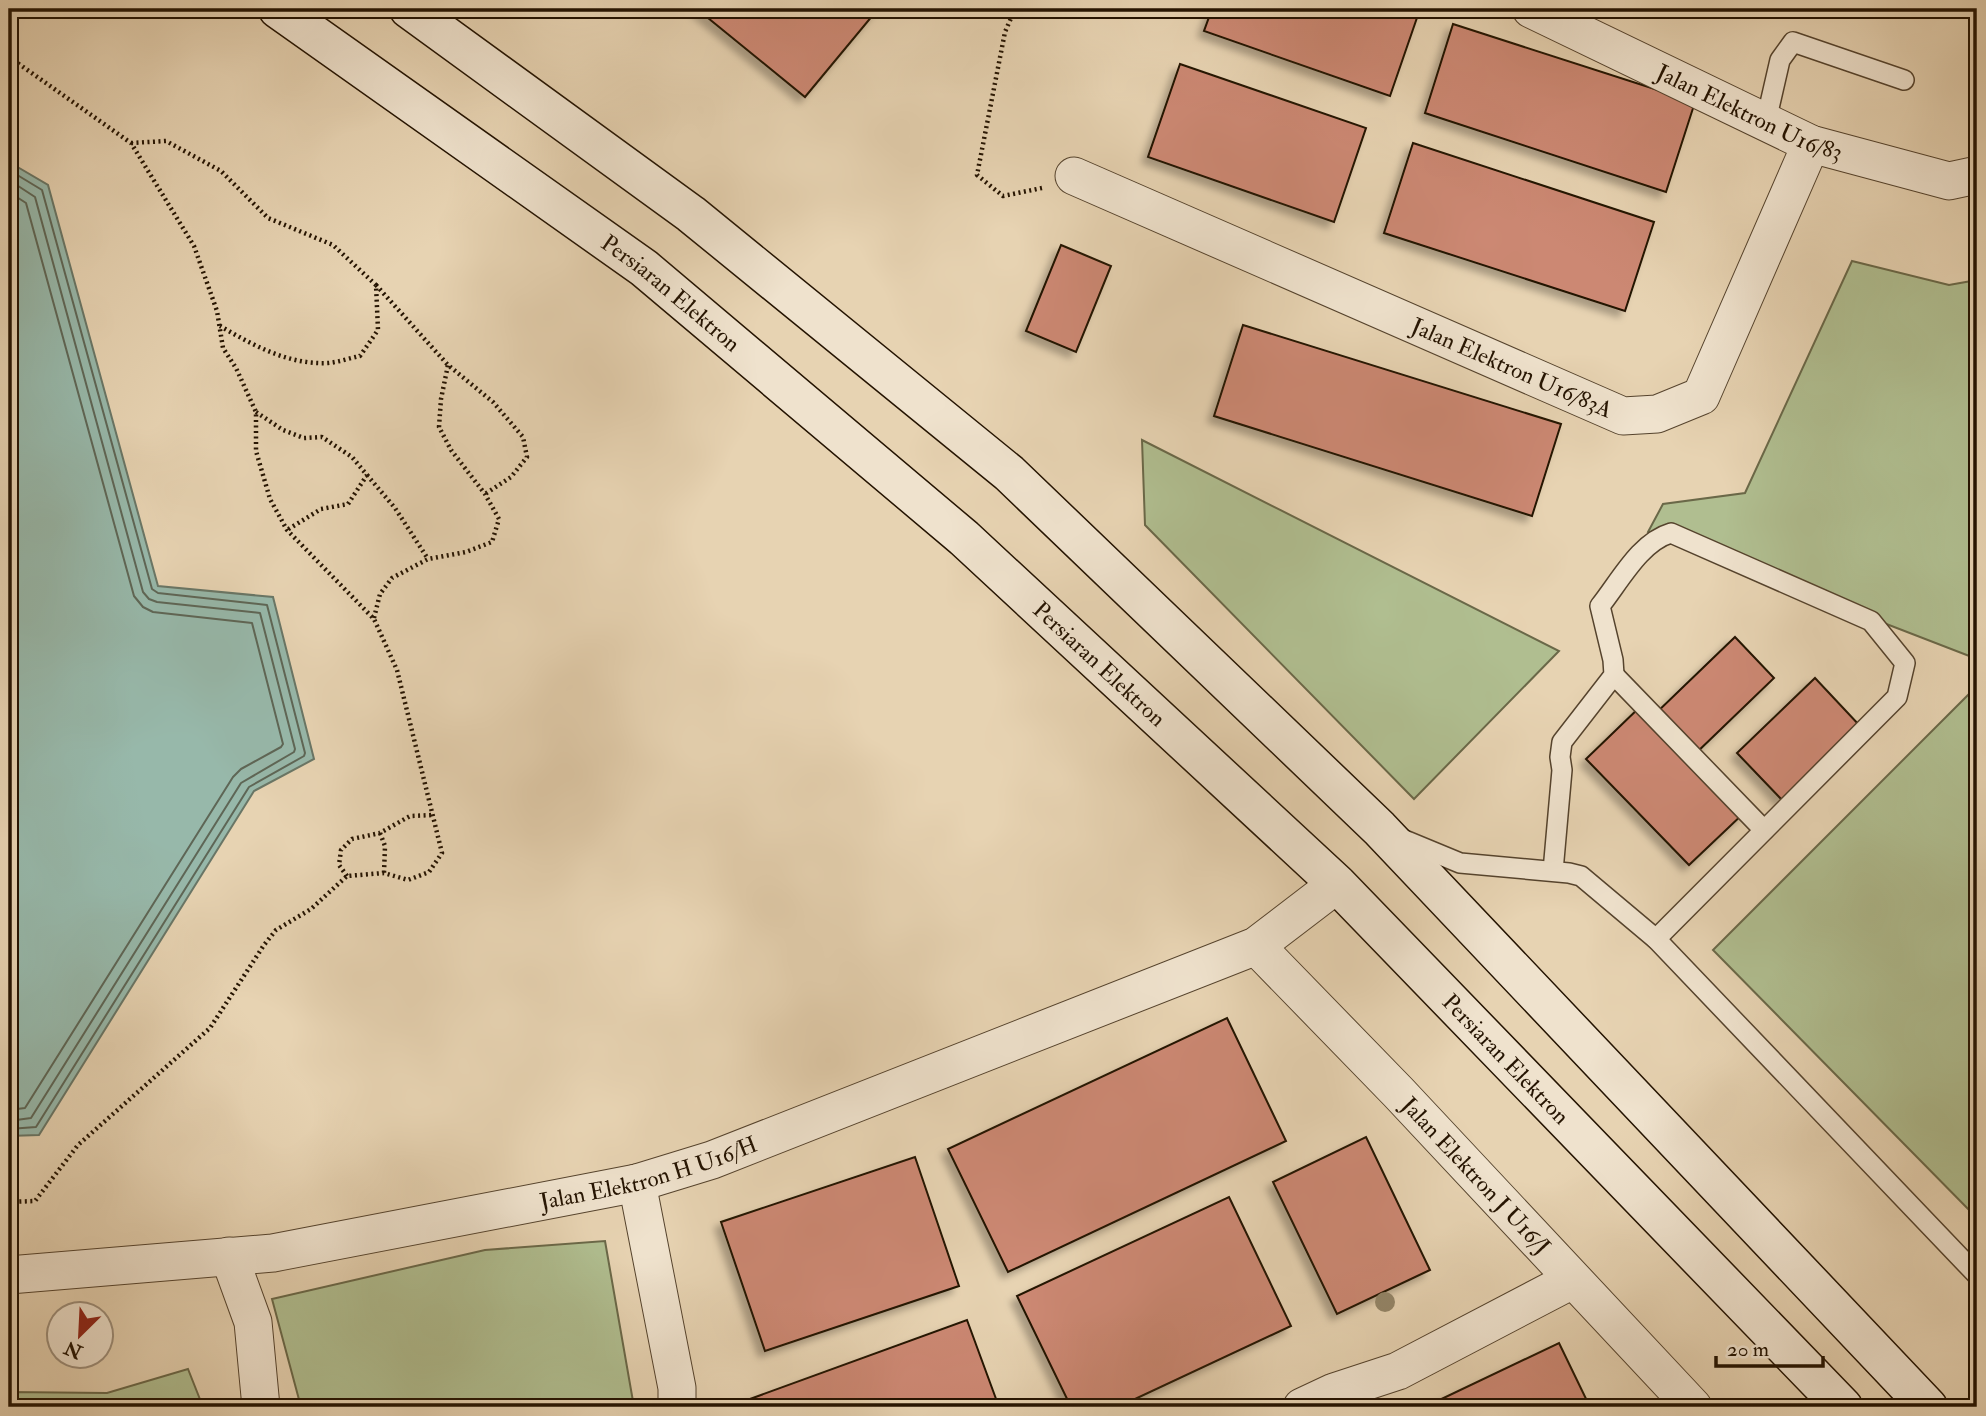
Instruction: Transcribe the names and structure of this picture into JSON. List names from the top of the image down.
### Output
{
  "streets": {
    "main road": ["Persiaran Elektron"],
    "street": [
      "Jalan Elektron U16/83",
      "Jalan Elektron U16/83A",
      "Jalan Elektron H U16/H",
      "Jalan Elektron J U16/J"
    ]
  },
  "crossings": [
    ["Jalan Elektron U16/83", "Jalan Elektron U16/83A"],
    ["Persiaran Elektron", "Jalan Elektron H U16/H"],
    ["Jalan Elektron H U16/H", "Jalan Elektron J U16/J"]
  ],
  "scale_bar": "20 m",
  "north": "bottom left"
}
